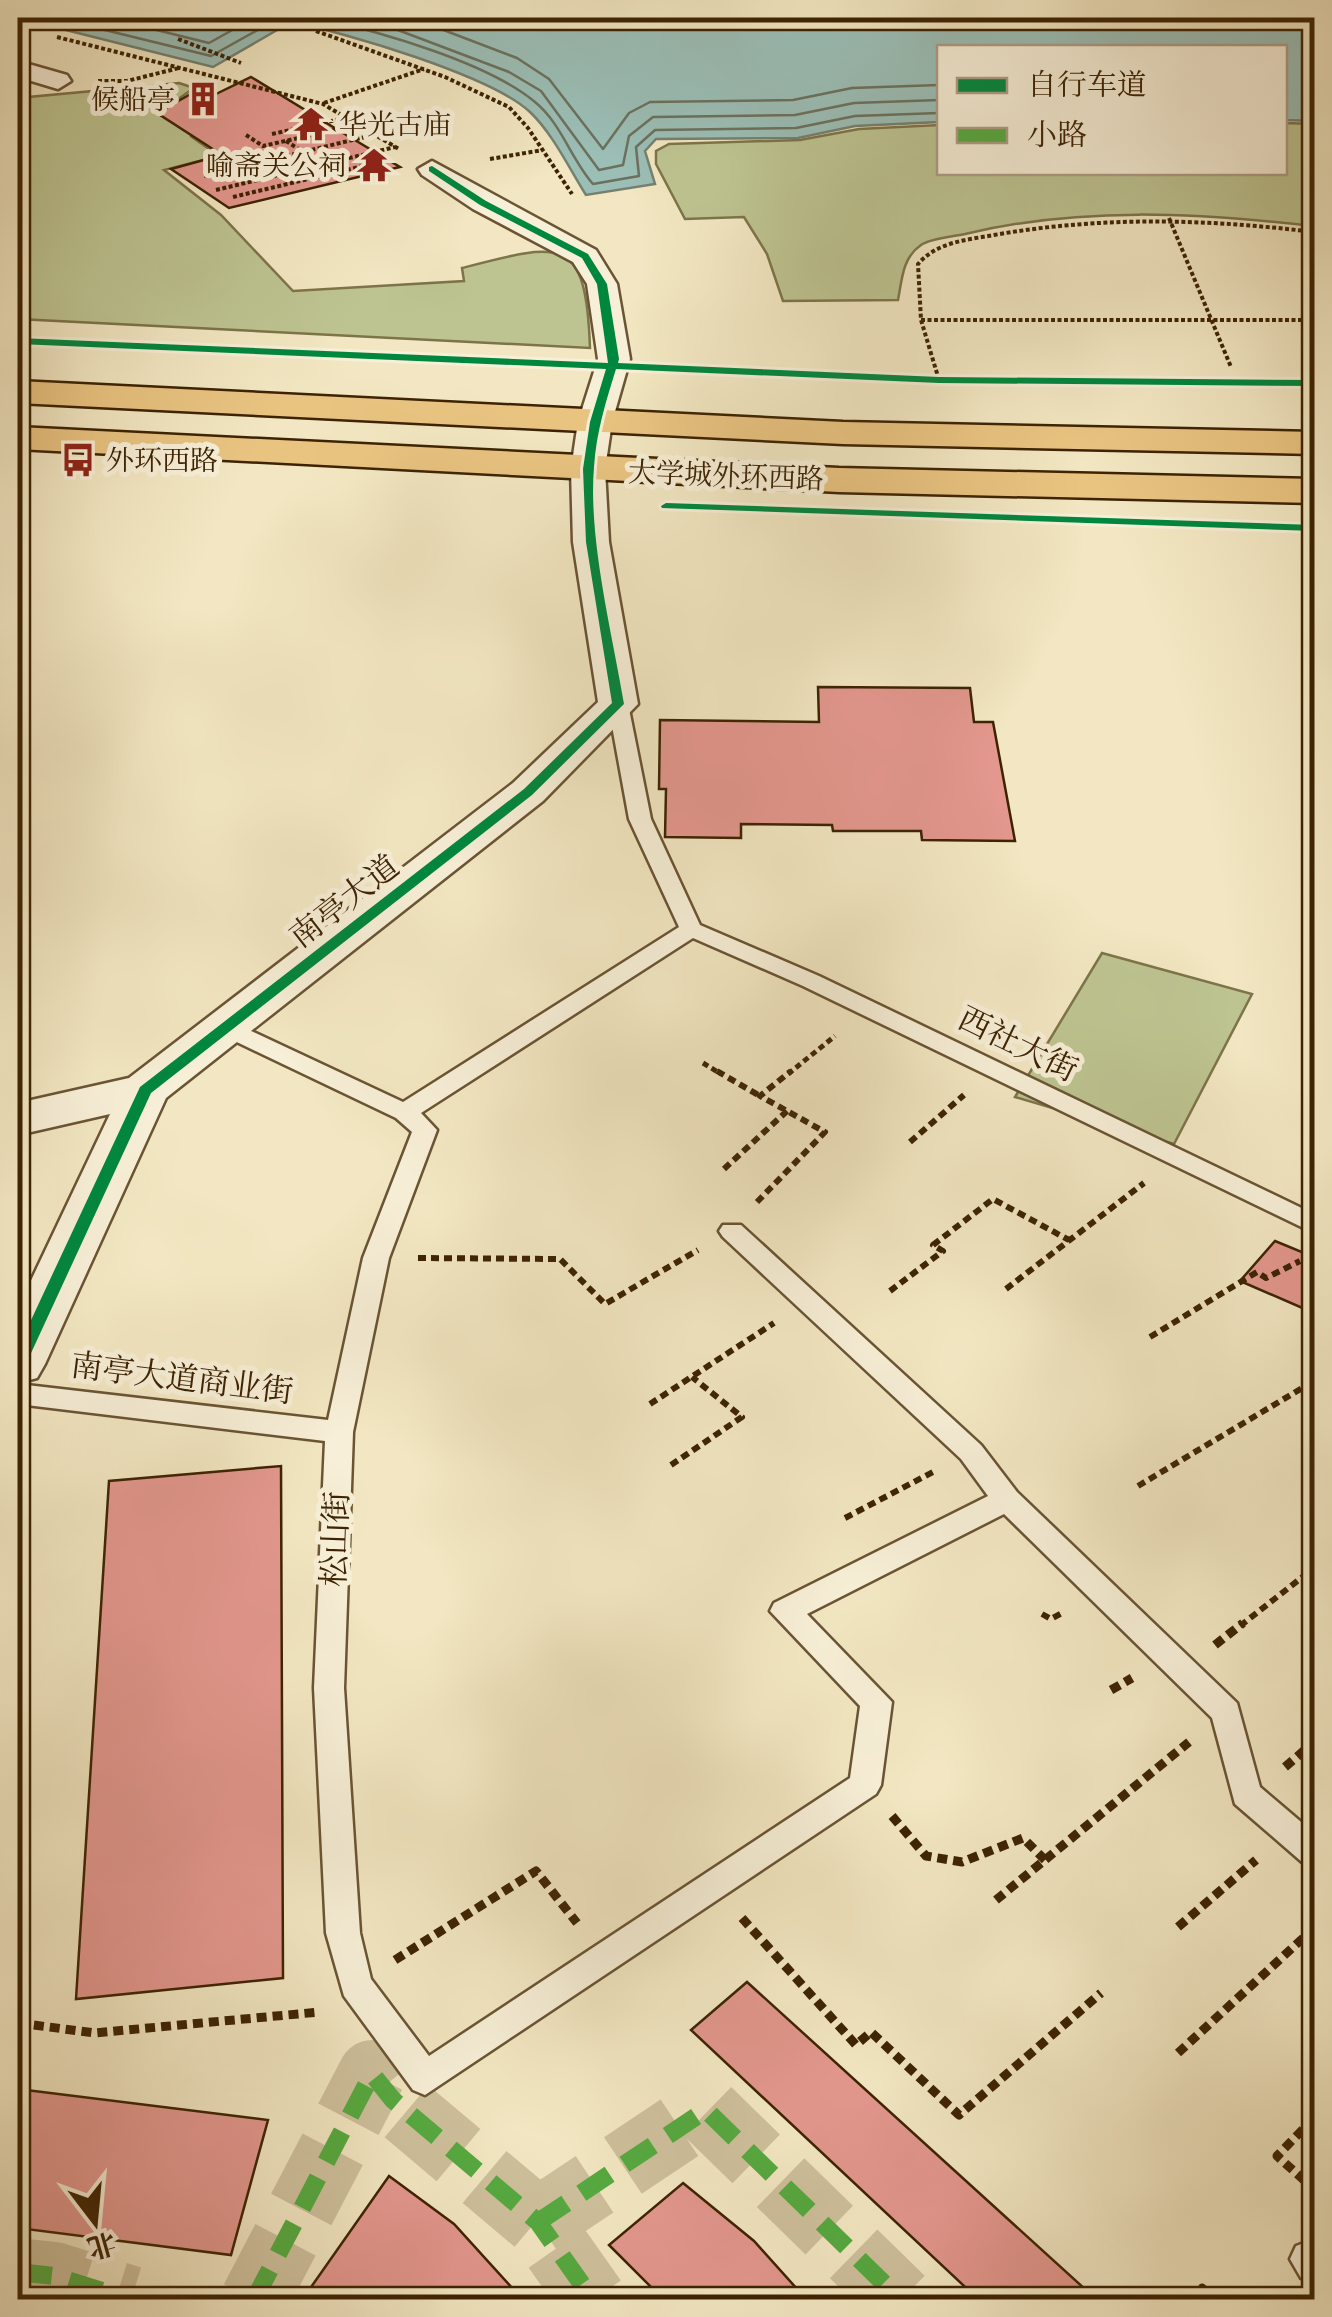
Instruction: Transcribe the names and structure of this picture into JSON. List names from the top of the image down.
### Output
{
  "streets": {
    "main road": ["大学城外环西路"],
    "street": ["南亭大道"],
    "lane": ["西社大街", "南亭大道商业街", "松山街"]
  },
  "crossings": [
    ["南亭大道商业街", "松山街"]
  ],
  "places": {
    "building": ["候船亭"],
    "temple": ["华光古庙", "喻斋关公祠"],
    "bus stop": ["外环西路"]
  },
  "legend": ["自行车道", "小路"],
  "north": "bottom"
}
